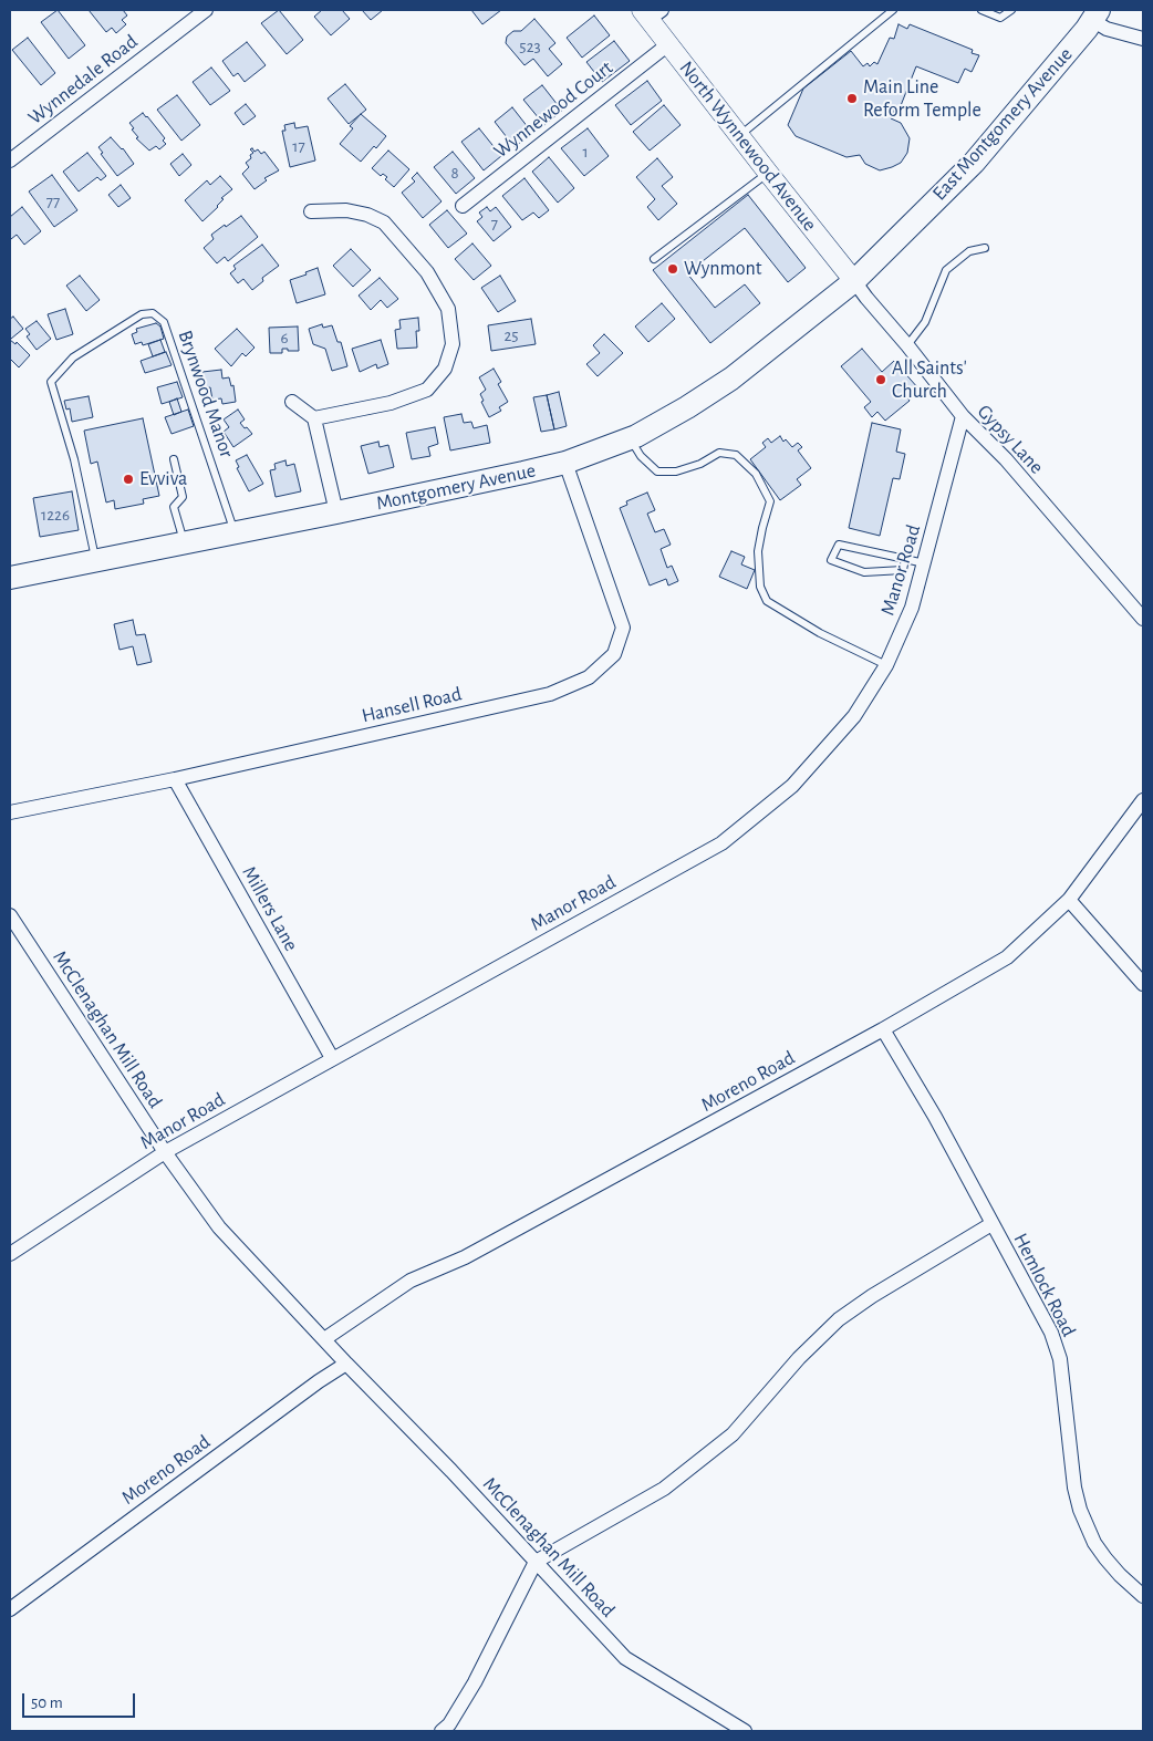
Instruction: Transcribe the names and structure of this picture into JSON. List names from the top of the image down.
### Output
{
  "streets": {
    "main road": ["East Montgomery Avenue", "Montgomery Avenue"],
    "street": [
      "Wynnedale Road",
      "Wynnewood Court",
      "North Wynnewood Avenue",
      "Gypsy Lane",
      "Manor Road",
      "Hansell Road",
      "Millers Lane",
      "McClenaghan Mill Road",
      "Moreno Road",
      "Hemlock Road"
    ],
    "lane": ["Brynwood Manor"]
  },
  "crossings": [
    ["Wynnewood Court", "North Wynnewood Avenue"],
    ["East Montgomery Avenue", "North Wynnewood Avenue"],
    ["East Montgomery Avenue", "Gypsy Lane"],
    ["East Montgomery Avenue", "Montgomery Avenue"],
    ["North Wynnewood Avenue", "Gypsy Lane"],
    ["North Wynnewood Avenue", "Montgomery Avenue"],
    ["Brynwood Manor", "Montgomery Avenue"],
    ["Gypsy Lane", "Montgomery Avenue"],
    ["Gypsy Lane", "Manor Road"],
    ["Montgomery Avenue", "Hansell Road"],
    ["Manor Road", "Millers Lane"],
    ["Manor Road", "McClenaghan Mill Road"],
    ["Hansell Road", "Millers Lane"],
    ["McClenaghan Mill Road", "Moreno Road"],
    ["Moreno Road", "Hemlock Road"]
  ],
  "places": [
    "Main Line Reform Temple",
    "Wynmont",
    "All Saints' Church",
    "Evviva"
  ],
  "house_numbers": [
    "523",
    "17",
    "1",
    "8",
    "77",
    "7",
    "25",
    "6",
    "1226"
  ],
  "scale_bar": "50 m"
}
